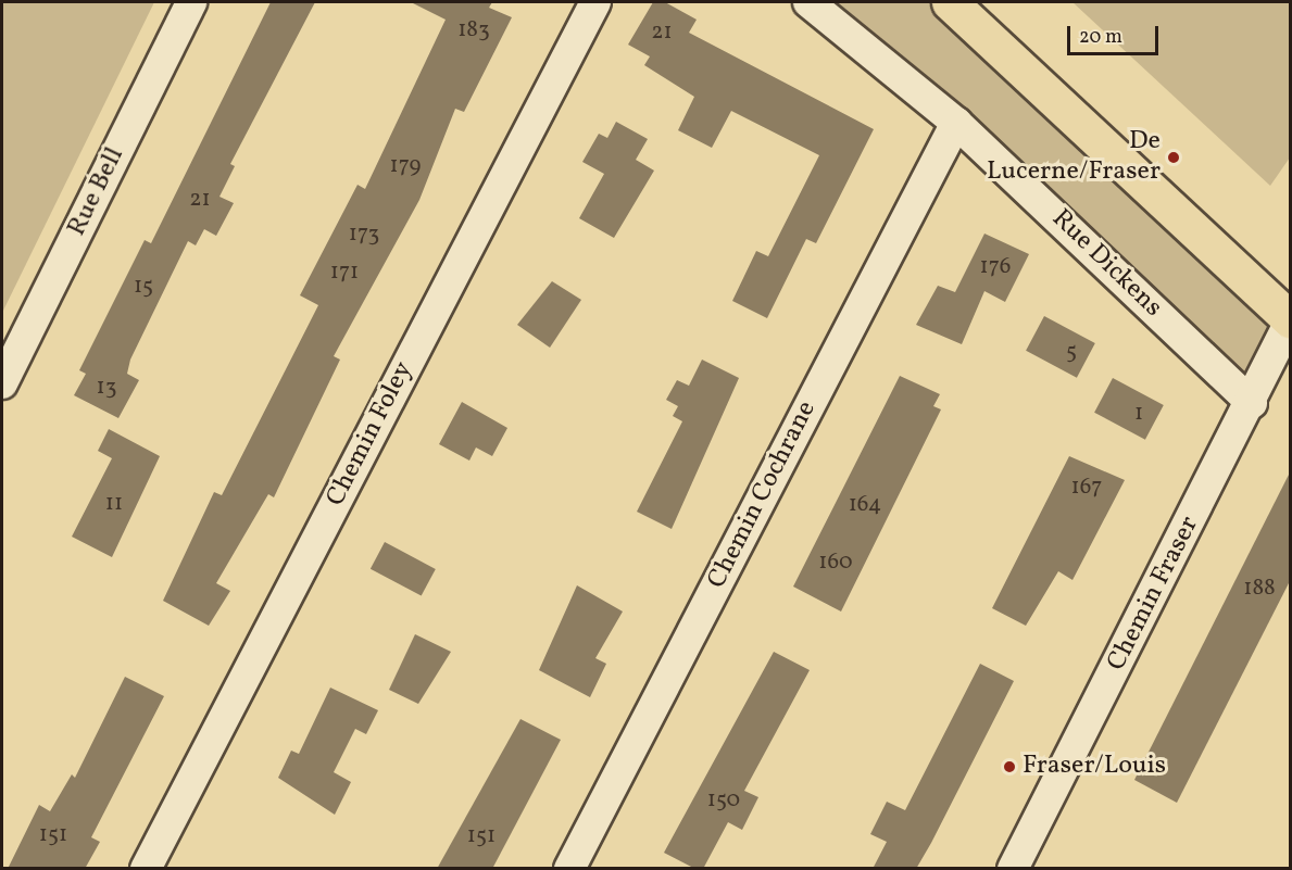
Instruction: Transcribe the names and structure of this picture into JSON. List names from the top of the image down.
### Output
{
  "streets": {
    "street": [
      "Rue Bell",
      "Rue Dickens",
      "Chemin Foley",
      "Chemin Cochrane",
      "Chemin Fraser"
    ]
  },
  "crossings": [
    ["Rue Dickens", "Chemin Cochrane"],
    ["Rue Dickens", "Chemin Fraser"]
  ],
  "places": ["De Lucerne/Fraser", "Fraser/Louis"],
  "house_numbers": [
    "183",
    "21",
    "179",
    "21",
    "173",
    "176",
    "171",
    "15",
    "5",
    "13",
    "1",
    "167",
    "11",
    "164",
    "160",
    "188",
    "150",
    "151",
    "151"
  ],
  "scale_bar": "20 m"
}
